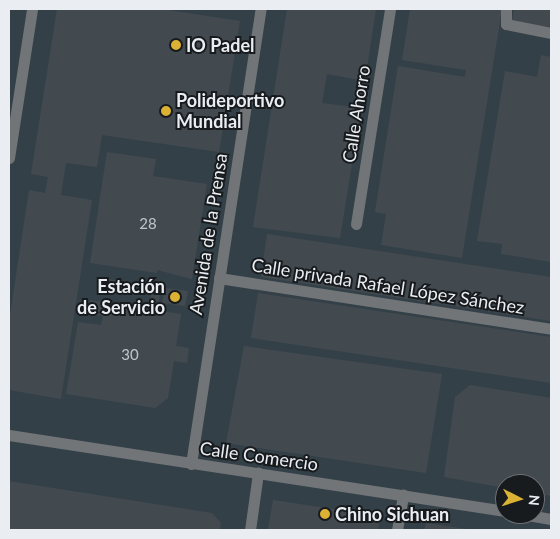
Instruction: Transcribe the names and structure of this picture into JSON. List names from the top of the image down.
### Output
{
  "streets": {
    "street": [
      "Calle Ahorro",
      "Avenida de la Prensa",
      "Calle privada Rafael López Sánchez",
      "Calle Comercio"
    ]
  },
  "crossings": [
    ["Avenida de la Prensa", "Calle privada Rafael López Sánchez"],
    ["Avenida de la Prensa", "Calle Comercio"]
  ],
  "places": [
    "IO Padel",
    "Polideportivo Mundial",
    "Estación de Servicio",
    "Chino Sichuan"
  ],
  "house_numbers": ["28", "30"],
  "north": "right"
}
